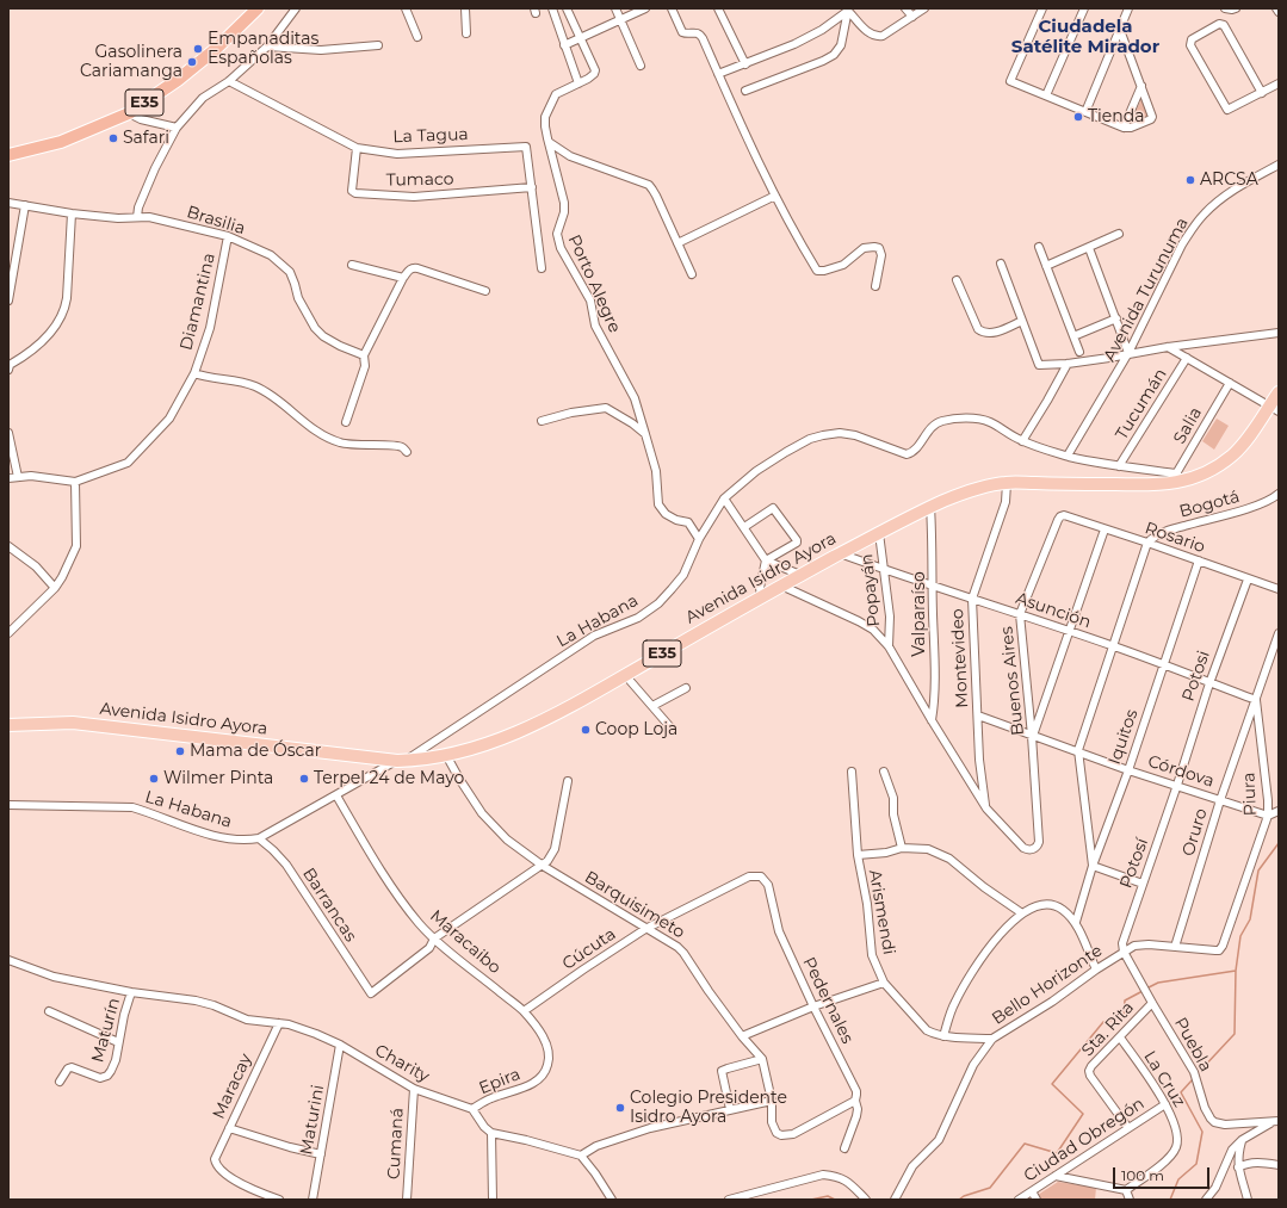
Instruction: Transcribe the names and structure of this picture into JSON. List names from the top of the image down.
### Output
{
  "streets": {
    "highway": ["E35"],
    "main road": ["Avenida Isidro Ayora"],
    "street": [
      "La Tagua",
      "Tumaco",
      "Brasilia",
      "Porto Alegre",
      "Avenida Turunuma",
      "Diamantina",
      "Tucumán",
      "Salia",
      "Bogotá",
      "Rosario",
      "Popayán",
      "Asunción",
      "Valparaíso",
      "La Habana",
      "Montevideo",
      "Potosi",
      "Buenos Aires",
      "Iquitos",
      "Córdova",
      "Piura",
      "Oruro",
      "Potosí",
      "Barrancas",
      "Barquisimeto",
      "Arismendi",
      "Maracaibo",
      "Cúcuta",
      "Bello Horizonte",
      "Pedernales",
      "Sta. Rita",
      "Maturín",
      "Puebla",
      "Charity",
      "La Cruz",
      "Epira",
      "Maracay",
      "Maturini",
      "Ciudad Obregón",
      "Cumaná"
    ]
  },
  "crossings": [
    ["La Tagua", "Tumaco"],
    ["Brasilia", "Diamantina"],
    ["Salia", "Avenida Isidro Ayora"],
    ["Bogotá", "Rosario"],
    ["Rosario", "Potosi"],
    ["Rosario", "Buenos Aires"],
    ["Rosario", "Iquitos"],
    ["Avenida Isidro Ayora", "Popayán"],
    ["Avenida Isidro Ayora", "Asunción"],
    ["Avenida Isidro Ayora", "Valparaíso"],
    ["Avenida Isidro Ayora", "La Habana"],
    ["Avenida Isidro Ayora", "Montevideo"],
    ["Avenida Isidro Ayora", "Barquisimeto"],
    ["Popayán", "Asunción"],
    ["Asunción", "Valparaíso"],
    ["Asunción", "Montevideo"],
    ["Asunción", "Potosi"],
    ["Asunción", "Buenos Aires"],
    ["Asunción", "Iquitos"],
    ["Asunción", "Piura"],
    ["Asunción", "Oruro"],
    ["La Habana", "Barrancas"],
    ["La Habana", "Maracaibo"],
    ["Montevideo", "Buenos Aires"],
    ["Montevideo", "Córdova"],
    ["Potosi", "Córdova"],
    ["Potosi", "Potosí"],
    ["Buenos Aires", "Córdova"],
    ["Iquitos", "Córdova"],
    ["Córdova", "Piura"],
    ["Córdova", "Oruro"],
    ["Córdova", "Potosí"],
    ["Piura", "Oruro"],
    ["Piura", "Bello Horizonte"],
    ["Oruro", "Bello Horizonte"],
    ["Potosí", "Bello Horizonte"],
    ["Potosí", "Puebla"],
    ["Barrancas", "Maracaibo"],
    ["Barquisimeto", "Cúcuta"],
    ["Barquisimeto", "Pedernales"],
    ["Arismendi", "Bello Horizonte"],
    ["Maracaibo", "Cúcuta"],
    ["Maracaibo", "Epira"],
    ["Cúcuta", "Pedernales"],
    ["Bello Horizonte", "Puebla"],
    ["Sta. Rita", "Puebla"],
    ["Sta. Rita", "La Cruz"],
    ["Sta. Rita", "Ciudad Obregón"],
    ["Maturín", "Charity"],
    ["Charity", "Epira"],
    ["Charity", "Maracay"],
    ["Charity", "Maturini"],
    ["Charity", "Cumaná"],
    ["La Cruz", "Ciudad Obregón"]
  ],
  "districts": ["Ciudadela Satélite Mirador"],
  "places": [
    "Empanaditas Españolas",
    "Gasolinera Cariamanga",
    "Tienda",
    "Safari",
    "ARCSA",
    "Coop Loja",
    "Mama de Óscar",
    "Wilmer Pinta",
    "Terpel 24 de Mayo",
    "Colegio Presidente Isidro Ayora"
  ],
  "scale_bar": "100 m"
}
